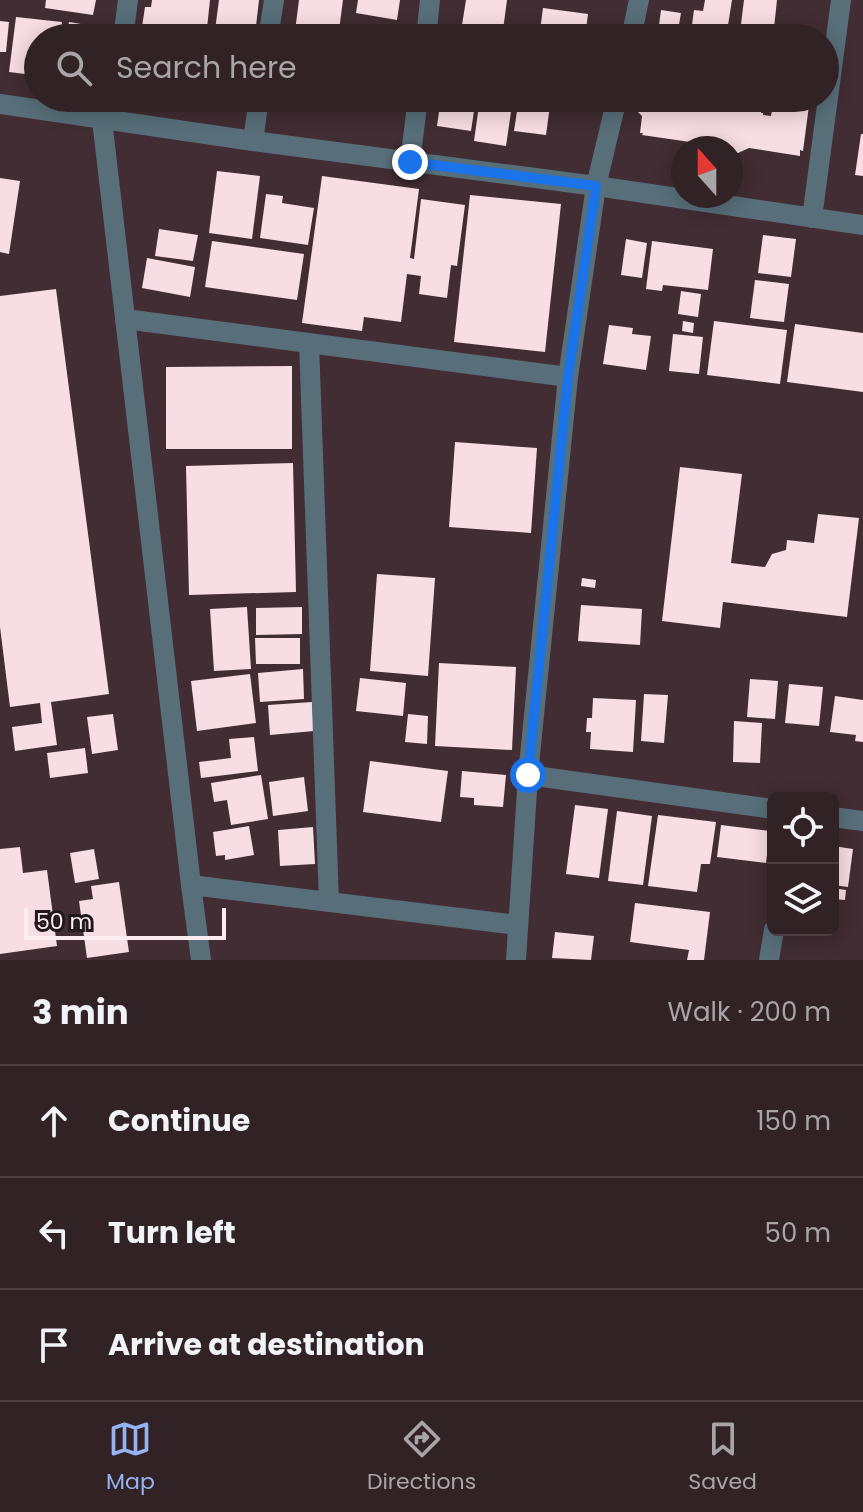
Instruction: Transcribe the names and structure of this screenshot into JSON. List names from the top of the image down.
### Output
{
  "scale_bar": "50 m",
  "north": "top",
  "page": {
    "search": "Search here",
    "scale": "50 m",
    "heading": ["3 min", "Walk · 200 m"],
    "list": [
      ["Continue", "150 m"],
      ["Turn left", "50 m"],
      "Arrive at destination"
    ],
    "nav": ["Map", "Directions", "Saved"]
  }
}
